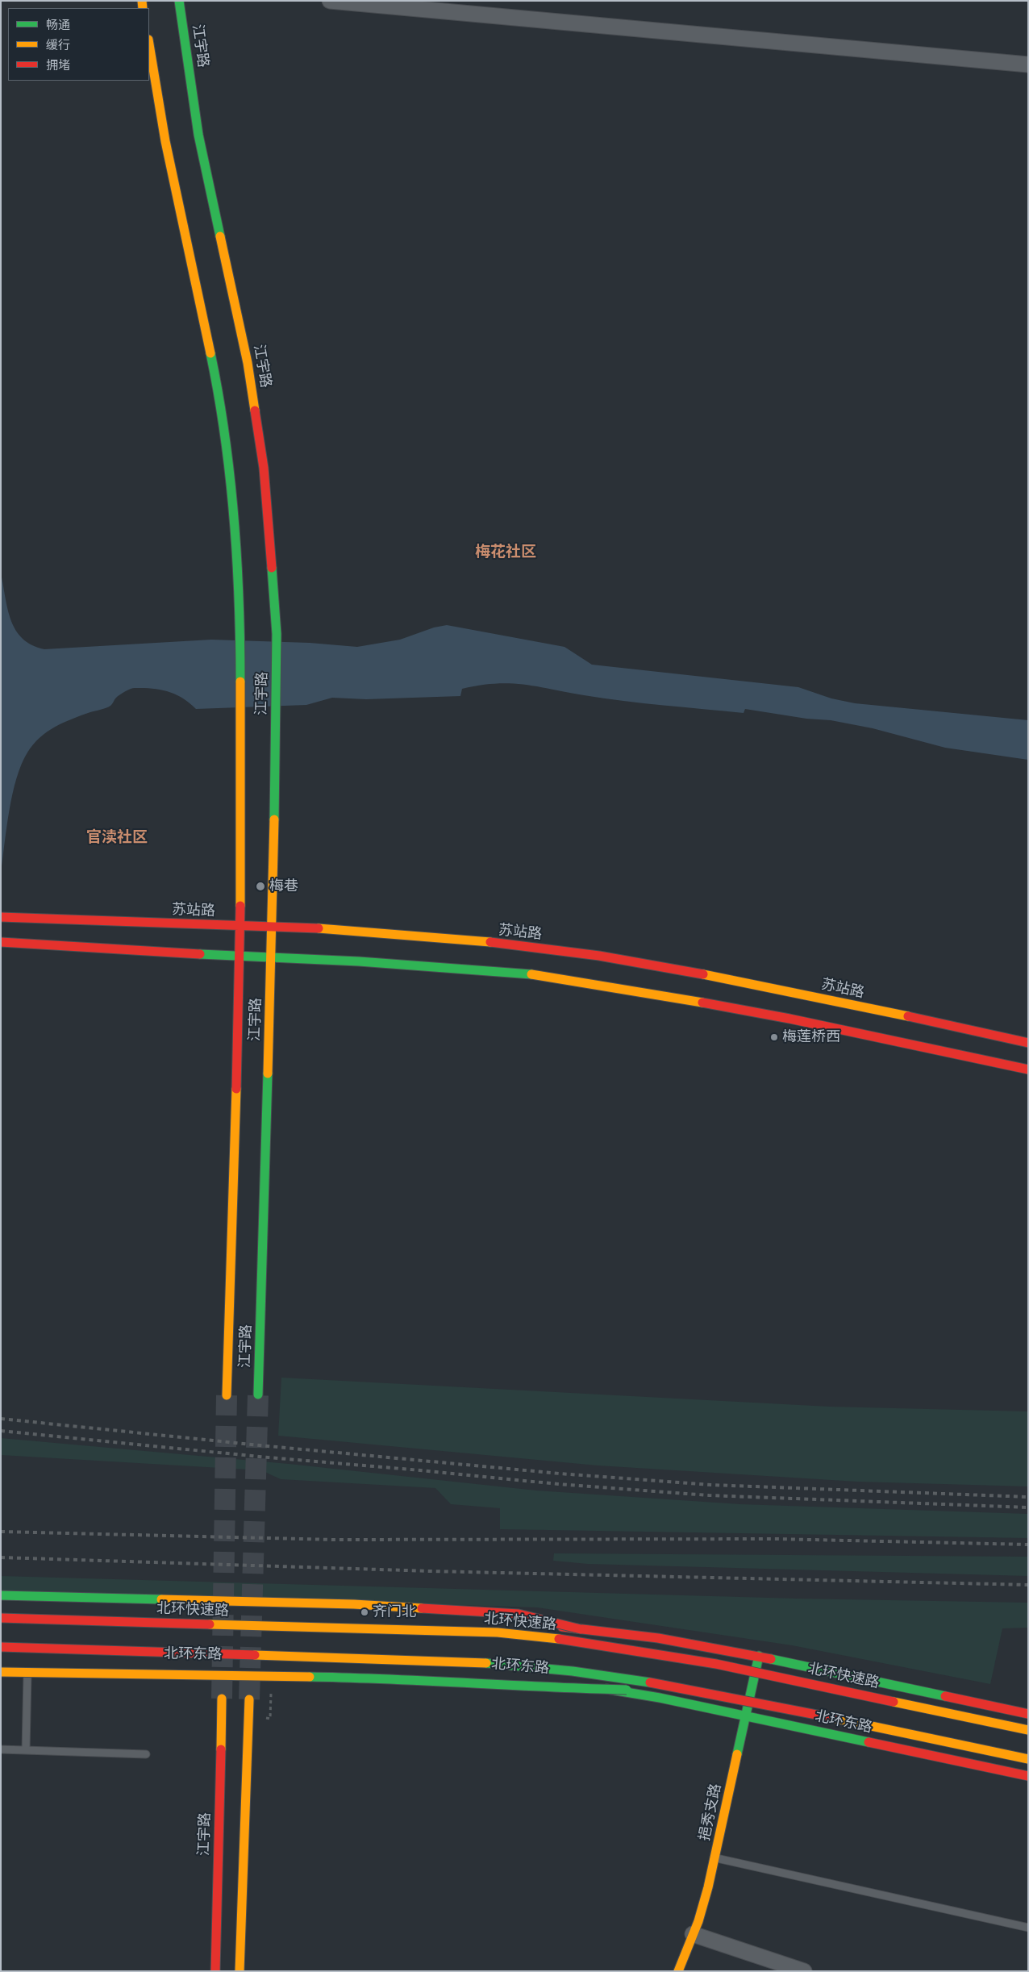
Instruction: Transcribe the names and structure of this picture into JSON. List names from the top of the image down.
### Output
{
  "streets": {
    "main road": [
      "江宇路",
      "苏站路",
      "北环快速路",
      "北环东路",
      "挹秀支路"
    ]
  },
  "crossings": [
    ["江宇路", "苏站路"],
    ["北环东路", "挹秀支路"]
  ],
  "districts": ["梅花社区", "官渎社区"],
  "places": ["梅巷", "梅莲桥西", "齐门北"],
  "legend": ["畅通", "缓行", "拥堵"]
}
